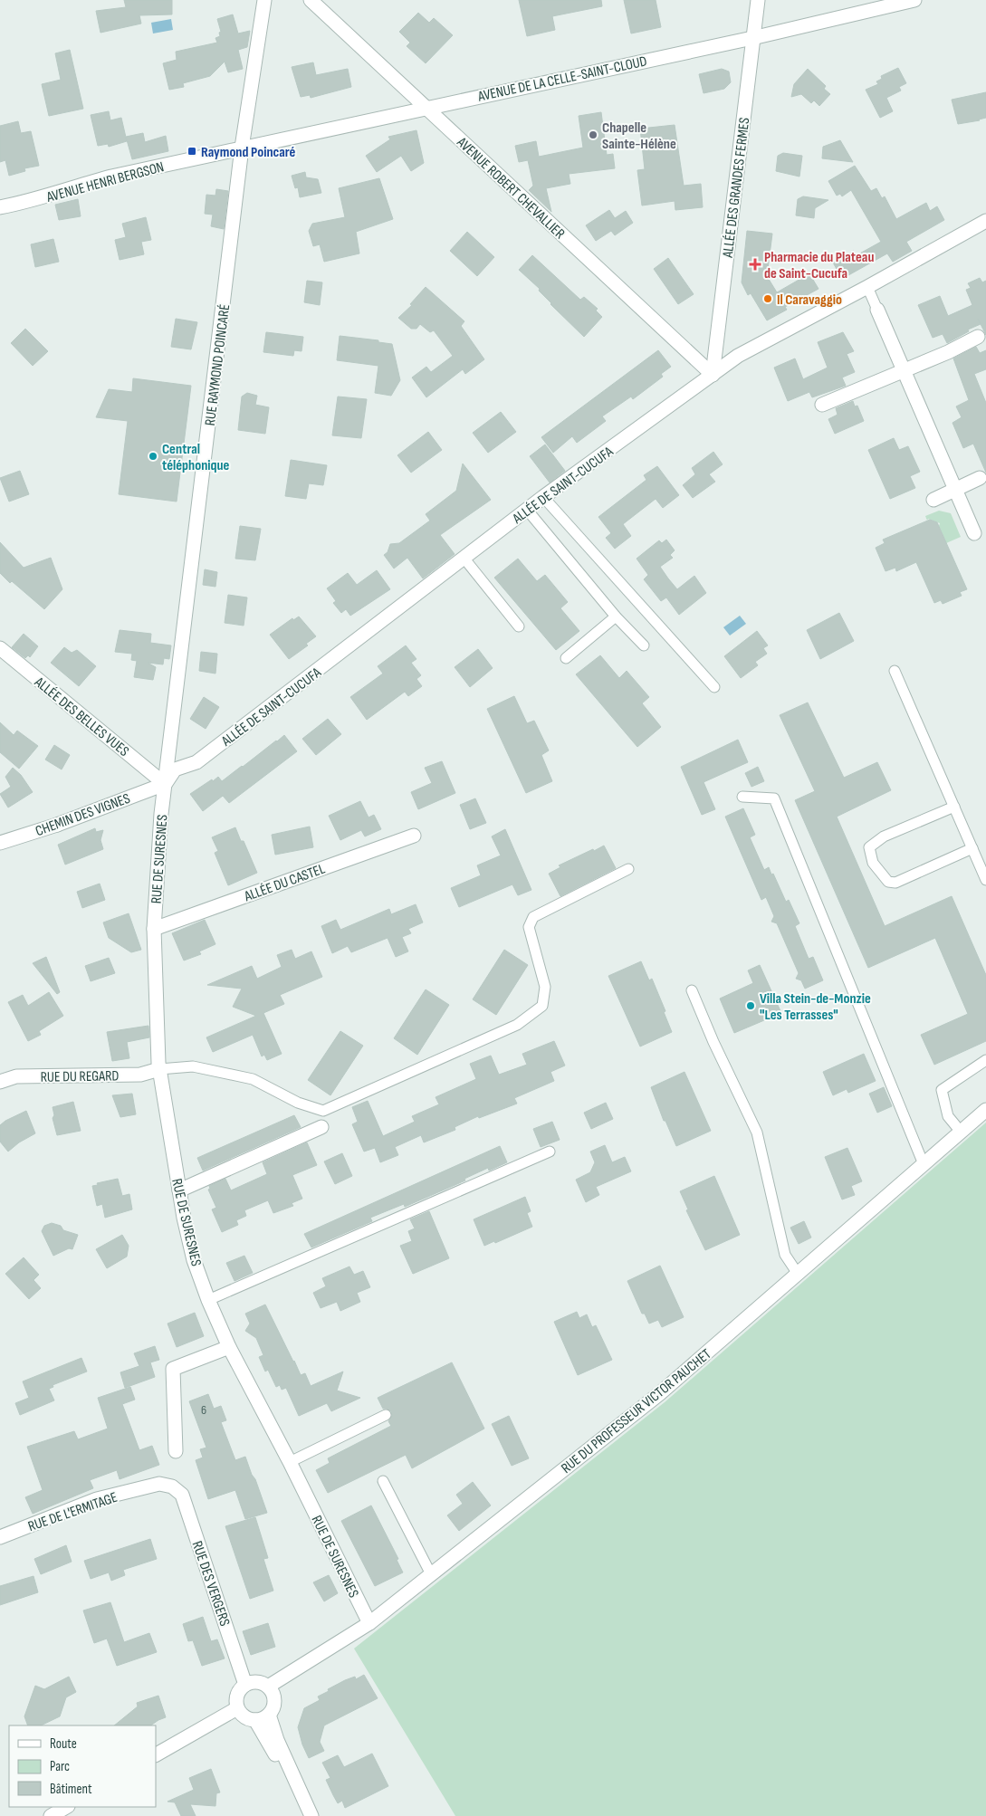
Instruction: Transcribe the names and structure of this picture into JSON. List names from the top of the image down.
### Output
{
  "streets": {
    "street": [
      "AVENUE DE LA CELLE-SAINT-CLOUD",
      "AVENUE HENRI BERGSON",
      "AVENUE ROBERT CHEVALLIER",
      "ALLÉE DES GRANDES FERMES",
      "RUE RAYMOND POINCARÉ",
      "ALLÉE DE SAINT-CUCUFA",
      "ALLÉE DES BELLES VUES",
      "CHEMIN DES VIGNES",
      "RUE DE SURESNES",
      "ALLÉE DU CASTEL",
      "RUE DU REGARD",
      "RUE DU PROFESSEUR VICTOR PAUCHET",
      "RUE DE L'ERMITAGE",
      "RUE DES VERGERS"
    ]
  },
  "crossings": [
    ["AVENUE DE LA CELLE-SAINT-CLOUD", "AVENUE HENRI BERGSON"],
    ["AVENUE DE LA CELLE-SAINT-CLOUD", "AVENUE ROBERT CHEVALLIER"],
    ["AVENUE DE LA CELLE-SAINT-CLOUD", "ALLÉE DES GRANDES FERMES"],
    ["AVENUE DE LA CELLE-SAINT-CLOUD", "RUE RAYMOND POINCARÉ"],
    ["AVENUE ROBERT CHEVALLIER", "ALLÉE DES GRANDES FERMES"],
    ["AVENUE ROBERT CHEVALLIER", "ALLÉE DE SAINT-CUCUFA"],
    ["ALLÉE DES GRANDES FERMES", "ALLÉE DE SAINT-CUCUFA"],
    ["RUE RAYMOND POINCARÉ", "ALLÉE DE SAINT-CUCUFA"],
    ["RUE RAYMOND POINCARÉ", "ALLÉE DES BELLES VUES"],
    ["RUE RAYMOND POINCARÉ", "CHEMIN DES VIGNES"],
    ["RUE RAYMOND POINCARÉ", "RUE DE SURESNES"],
    ["ALLÉE DE SAINT-CUCUFA", "ALLÉE DES BELLES VUES"],
    ["ALLÉE DE SAINT-CUCUFA", "CHEMIN DES VIGNES"],
    ["ALLÉE DE SAINT-CUCUFA", "RUE DE SURESNES"],
    ["ALLÉE DES BELLES VUES", "CHEMIN DES VIGNES"],
    ["ALLÉE DES BELLES VUES", "RUE DE SURESNES"],
    ["CHEMIN DES VIGNES", "RUE DE SURESNES"],
    ["RUE DE SURESNES", "ALLÉE DU CASTEL"],
    ["RUE DE SURESNES", "RUE DU REGARD"],
    ["RUE DE SURESNES", "RUE DU PROFESSEUR VICTOR PAUCHET"],
    ["RUE DU PROFESSEUR VICTOR PAUCHET", "RUE DES VERGERS"],
    ["RUE DE L'ERMITAGE", "RUE DES VERGERS"]
  ],
  "places": {
    "other": [
      "Chapelle Sainte-Hélène",
      "Il Caravaggio",
      "Central téléphonique",
      "Villa Stein-de-Monzie \"Les Terrasses\""
    ],
    "transit": ["Raymond Poincaré"],
    "health": ["Pharmacie du Plateau de Saint-Cucufa"]
  },
  "house_numbers": ["6"],
  "legend": ["Route", "Parc", "Bâtiment"]
}
